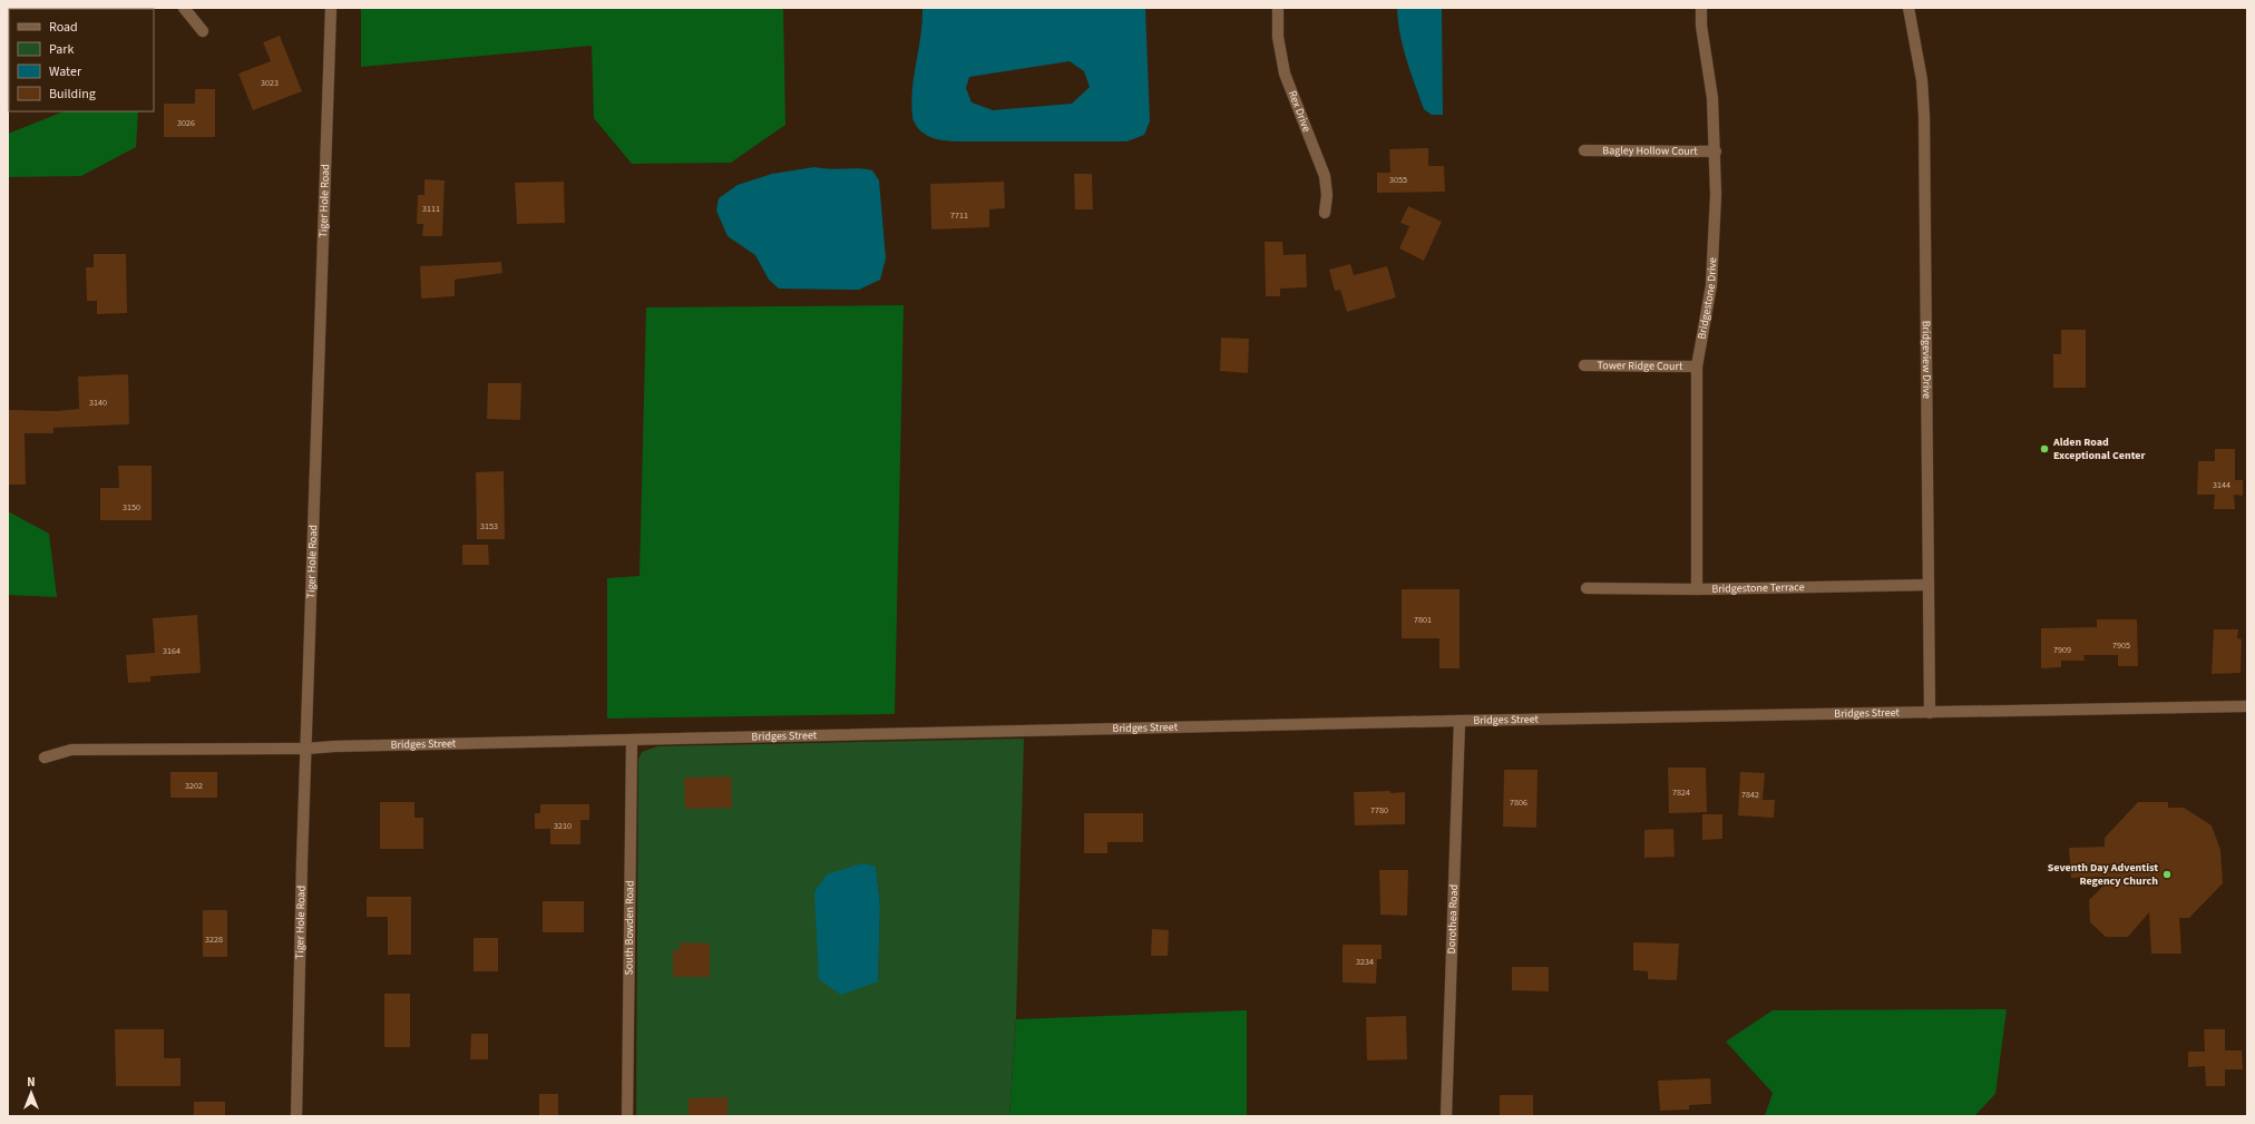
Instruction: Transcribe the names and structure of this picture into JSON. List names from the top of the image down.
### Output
{
  "streets": {
    "street": [
      "Rex Drive",
      "Bagley Hollow Court",
      "Tiger Hole Road",
      "Bridgestone Drive",
      "Bridgeview Drive",
      "Tower Ridge Court",
      "Bridgestone Terrace",
      "Bridges Street",
      "Dorothea Road",
      "South Bowden Road"
    ]
  },
  "crossings": [
    ["Bagley Hollow Court", "Bridgestone Drive"],
    ["Tiger Hole Road", "Bridges Street"],
    ["Bridgestone Drive", "Tower Ridge Court"],
    ["Bridgestone Drive", "Bridgestone Terrace"],
    ["Bridgeview Drive", "Bridgestone Terrace"],
    ["Bridgeview Drive", "Bridges Street"],
    ["Bridges Street", "Dorothea Road"],
    ["Bridges Street", "South Bowden Road"]
  ],
  "places": ["Alden Road Exceptional Center", "Seventh Day Adventist Regency Church"],
  "house_numbers": [
    "3023",
    "3026",
    "3055",
    "3111",
    "7711",
    "3140",
    "3144",
    "3150",
    "3153",
    "7801",
    "7905",
    "7909",
    "3164",
    "3202",
    "7824",
    "7842",
    "7806",
    "7780",
    "3210",
    "3228",
    "3234"
  ],
  "legend": [
    "Road",
    "Park",
    "Water",
    "Building"
  ],
  "north": "top"
}
